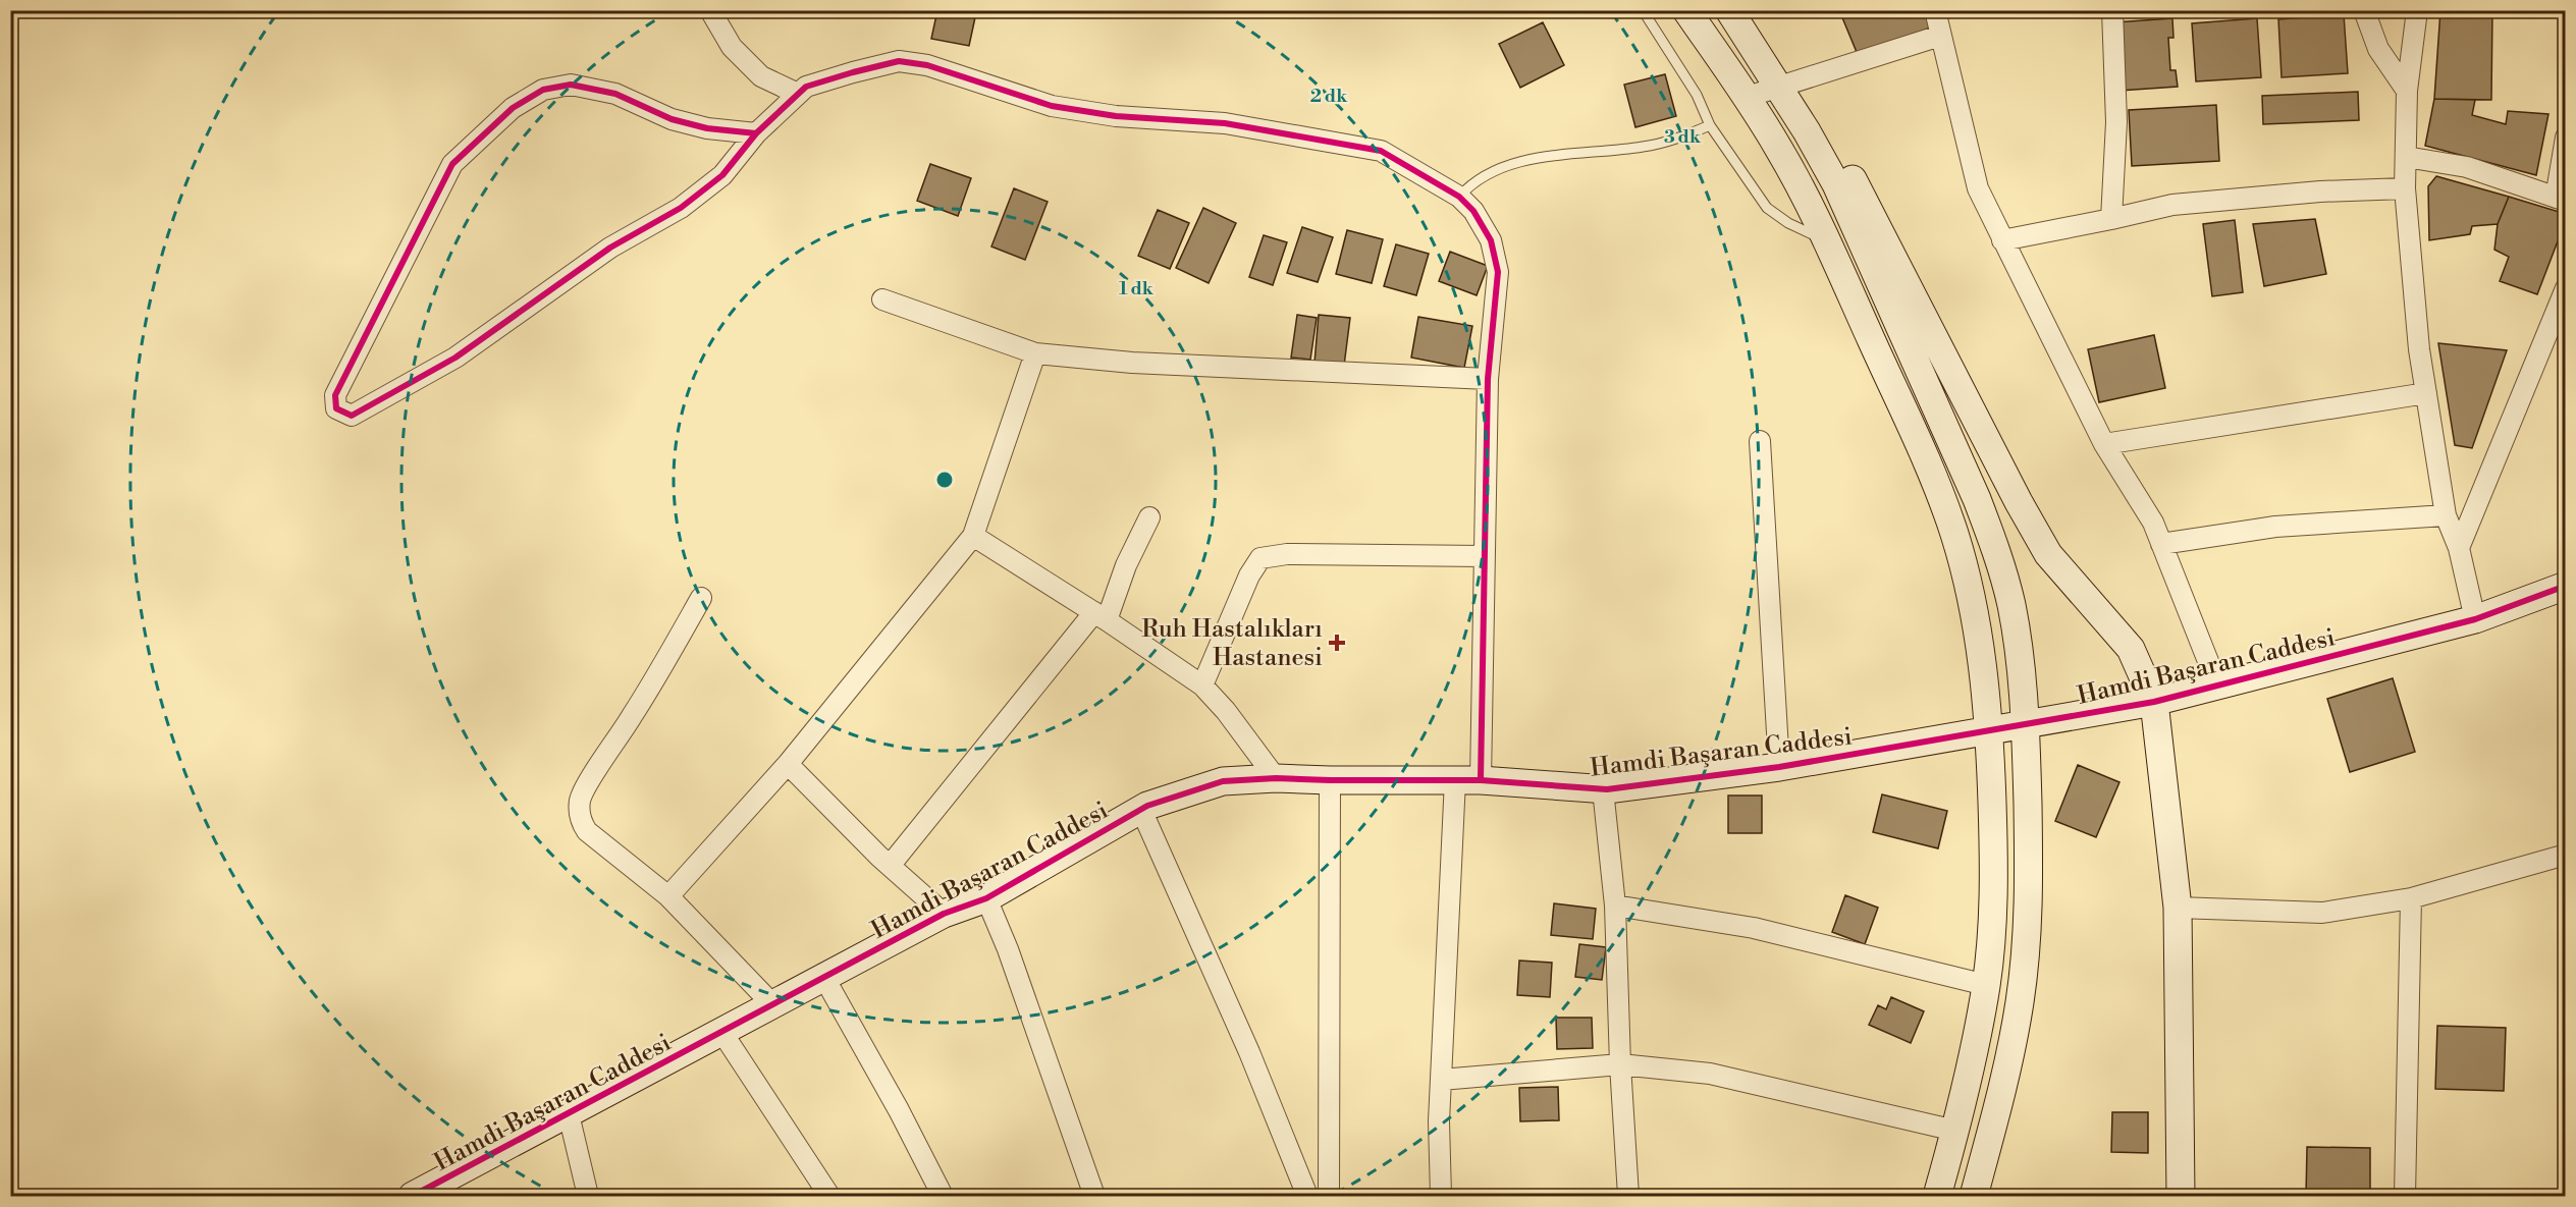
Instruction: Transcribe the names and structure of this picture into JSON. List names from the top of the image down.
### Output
{
  "streets": {
    "street": ["Hamdi Başaran Caddesi"]
  },
  "places": {
    "health": ["Ruh Hastalıkları Hastanesi"]
  },
  "rings": ["2 dk", "3 dk", "1 dk"]
}
